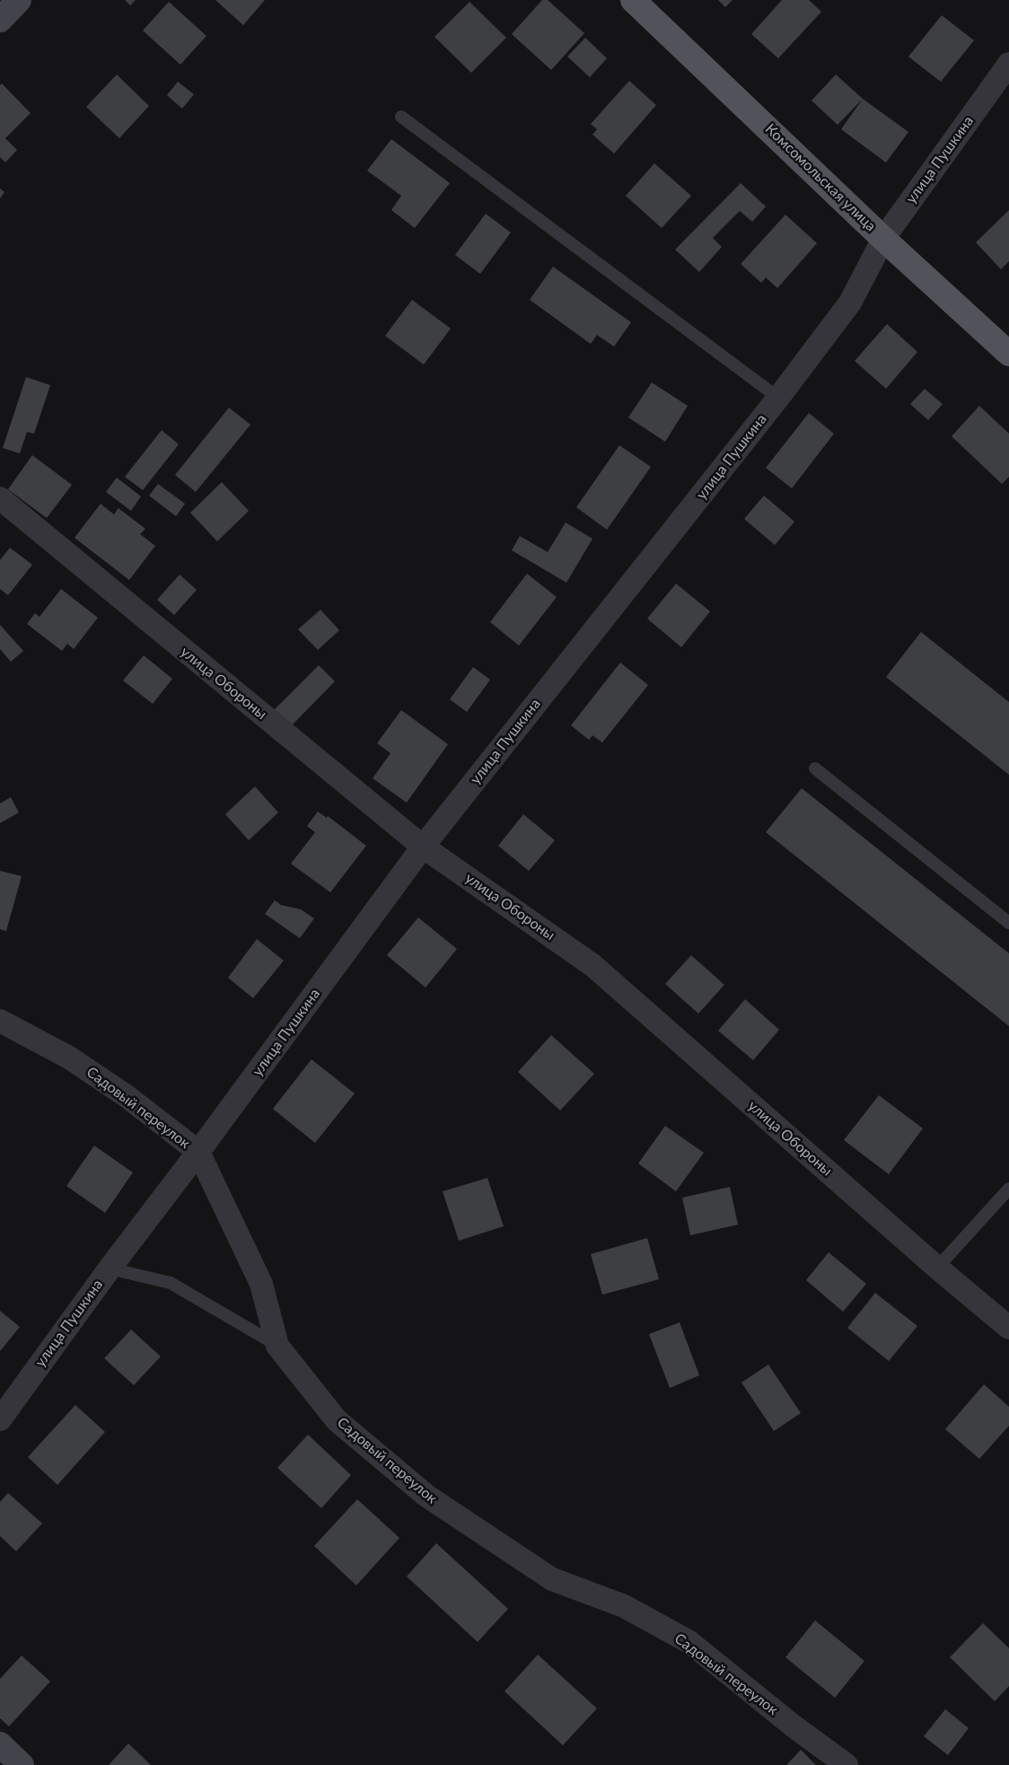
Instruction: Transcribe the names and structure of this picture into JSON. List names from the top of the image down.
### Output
{
  "streets": {
    "main road": ["Комсомольская улица"],
    "street": ["улица Пушкина", "улица Обороны", "Садовый переулок"]
  },
  "crossings": [
    ["улица Пушкина", "Комсомольская улица"],
    ["улица Пушкина", "улица Обороны"],
    ["улица Пушкина", "Садовый переулок"]
  ]
}
